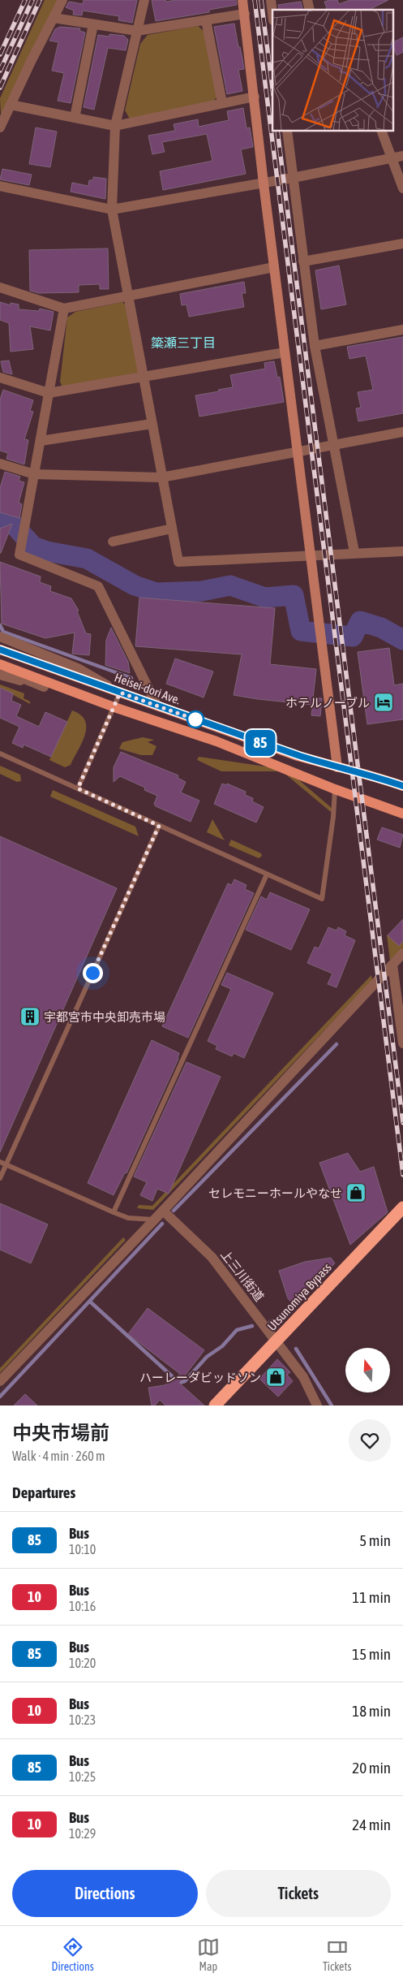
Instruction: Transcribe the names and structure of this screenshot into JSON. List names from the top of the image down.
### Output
{
  "streets": {
    "highway": ["Utsunomiya Bypass"],
    "main road": ["Heisei-dori Ave."],
    "street": ["上三川街道"]
  },
  "crossings": [
    ["上三川街道", "Utsunomiya Bypass"]
  ],
  "districts": ["簗瀬三丁目"],
  "places": {
    "hotel": ["ホテルノーブル"],
    "building": ["宇都宮市中央卸売市場"],
    "shop": ["セレモニーホールやなせ", "ハーレーダビッドソン"]
  },
  "lines": ["bus line 85"],
  "north": "top",
  "page": {
    "on_map": "85",
    "heading": [
      ["中央市場前", "Walk · 4 min · 260 m"],
      "Departures"
    ],
    "list": [
      {
        "mark": "85",
        "name": "Bus",
        "note": "10:10",
        "value": "5 min"
      },
      {
        "mark": "10",
        "name": "Bus",
        "note": "10:16",
        "value": "11 min"
      },
      {
        "mark": "85",
        "name": "Bus",
        "note": "10:20",
        "value": "15 min"
      },
      {
        "mark": "10",
        "name": "Bus",
        "note": "10:23",
        "value": "18 min"
      },
      {
        "mark": "85",
        "name": "Bus",
        "note": "10:25",
        "value": "20 min"
      },
      {
        "mark": "10",
        "name": "Bus",
        "note": "10:29",
        "value": "24 min"
      }
    ],
    "buttons": ["Directions", "Tickets"],
    "tabs": ["Directions", "Map", "Tickets"]
  }
}
